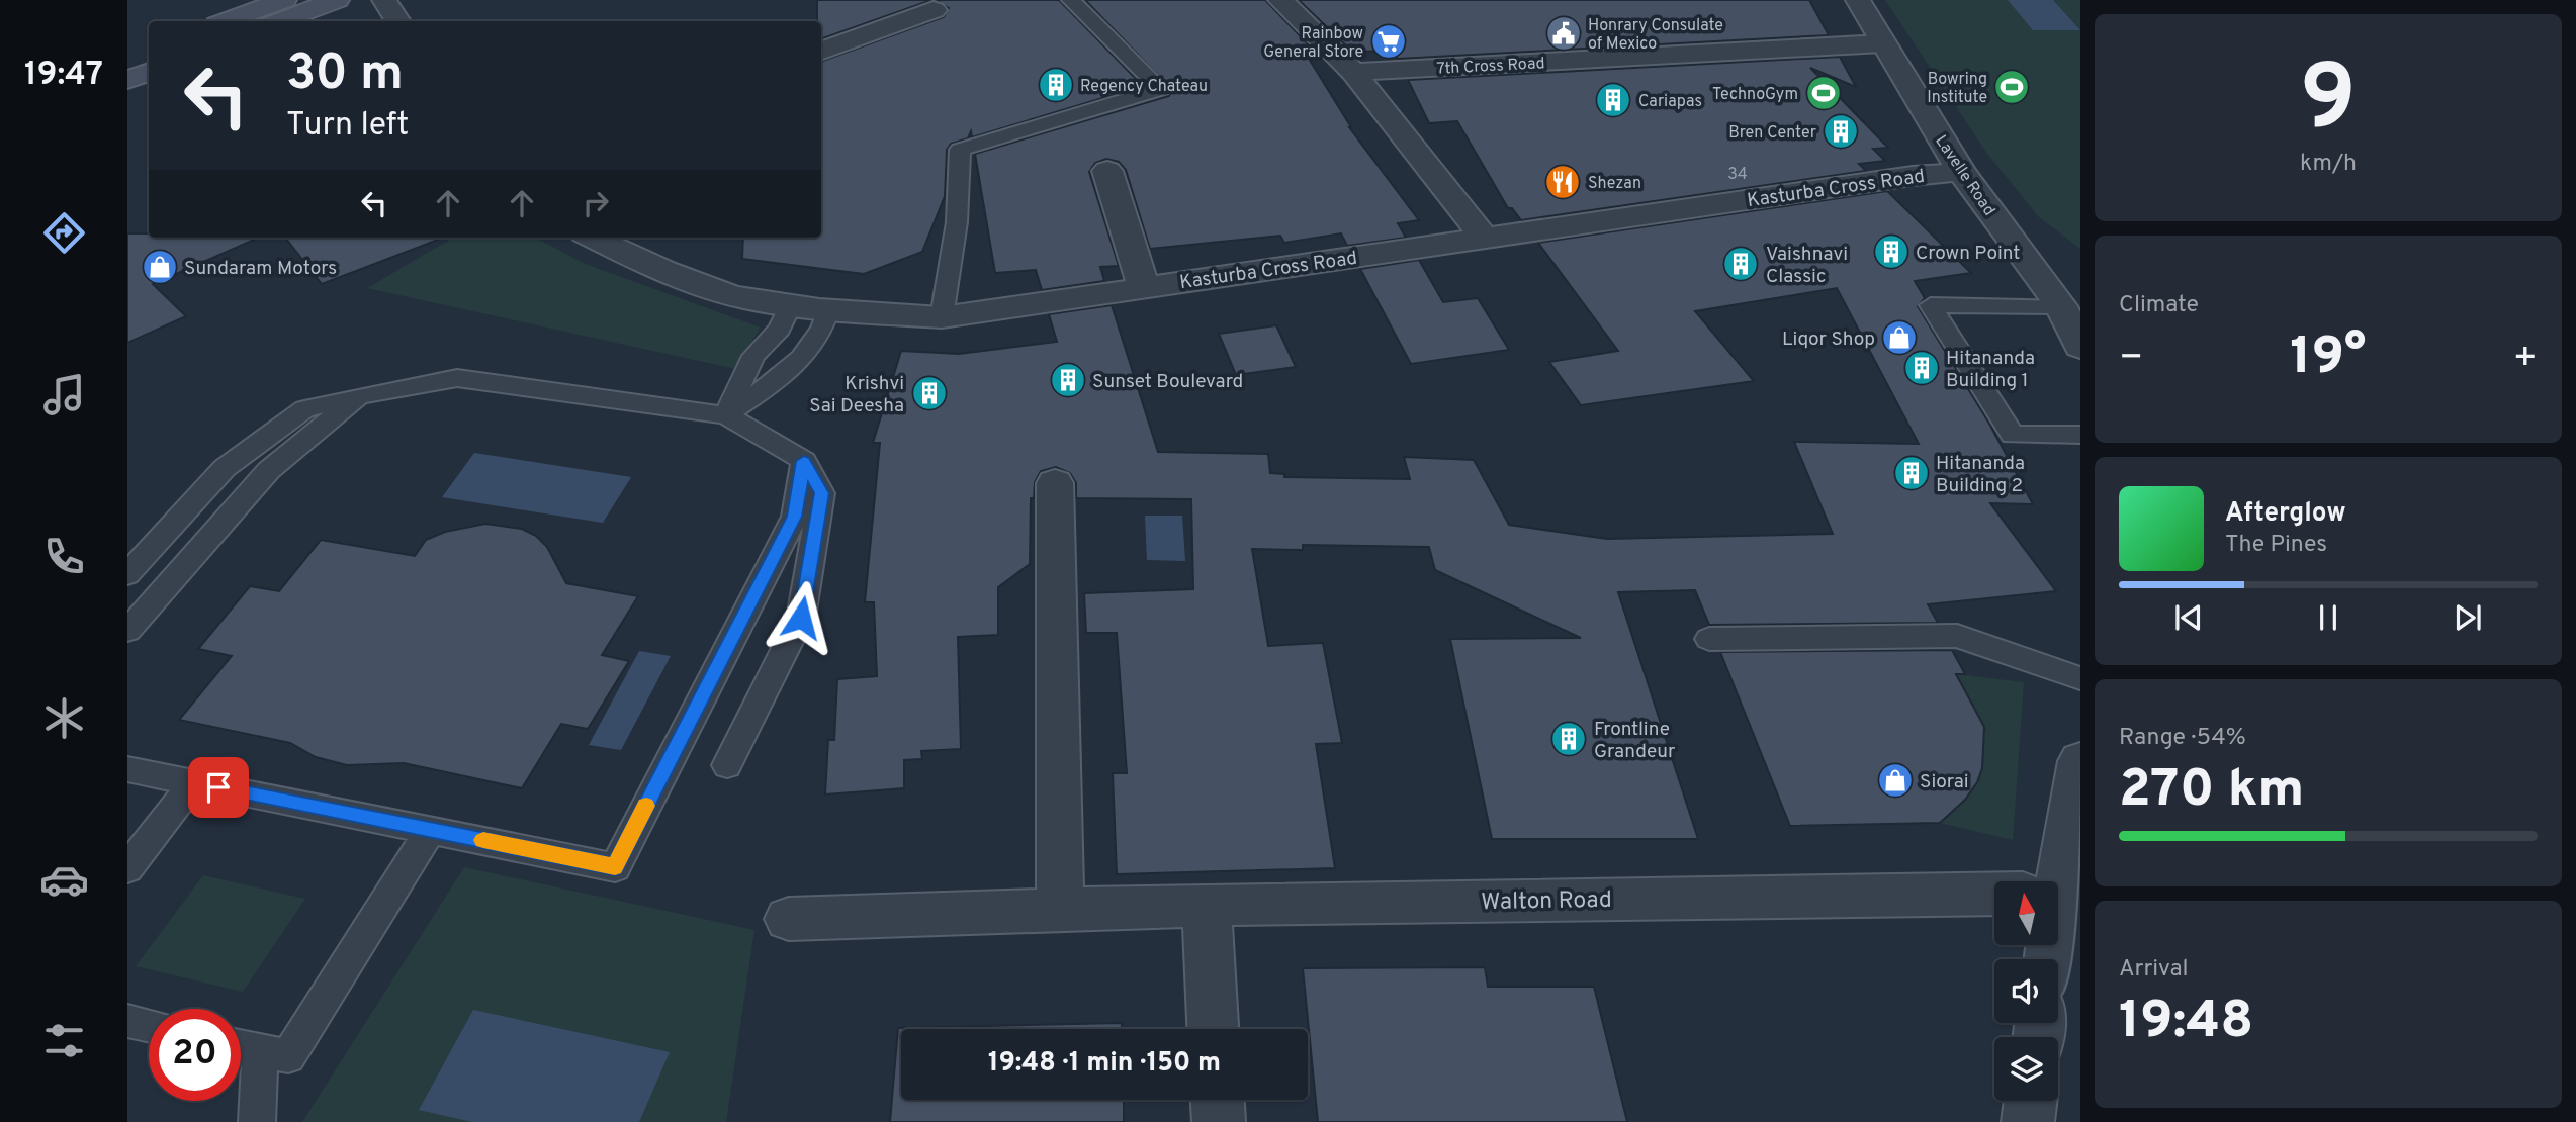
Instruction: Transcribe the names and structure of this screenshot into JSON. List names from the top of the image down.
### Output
{
  "streets": {
    "street": [
      "7th Cross Road",
      "Lavelle Road",
      "Kasturba Cross Road",
      "Walton Road"
    ]
  },
  "crossings": [
    ["7th Cross Road", "Lavelle Road"],
    ["Lavelle Road", "Kasturba Cross Road"]
  ],
  "places": {
    "public building": ["Honrary Consulate of Mexico"],
    "supermarket": ["Rainbow General Store"],
    "building": [
      "Regency Chateau",
      "Cariapas",
      "Bren Center",
      "Crown Point",
      "Vaishnavi Classic",
      "Hitananda Building 1",
      "Sunset Boulevard",
      "Krishvi Sai Deesha",
      "Hitananda Building 2",
      "Frontline Grandeur"
    ],
    "sports": ["Bowring Institute", "TechnoGym"],
    "restaurant": ["Shezan"],
    "shop": ["Sundaram Motors", "Liqor Shop", "Siorai"]
  },
  "house_numbers": ["34"],
  "north": "top",
  "page": {
    "tabs": "19:47",
    "tile": [
      ["9", "km/h"],
      "Climate",
      ["Range · 54%", "270 km"],
      ["Arrival", "19:48"]
    ],
    "turn": ["30 m", "Turn left"],
    "heat": ["−", "19°", "+"],
    "song": ["Afterglow", "The Pines"],
    "limit": "20",
    "trip": "19:48 · 1 min · 150 m"
  }
}
